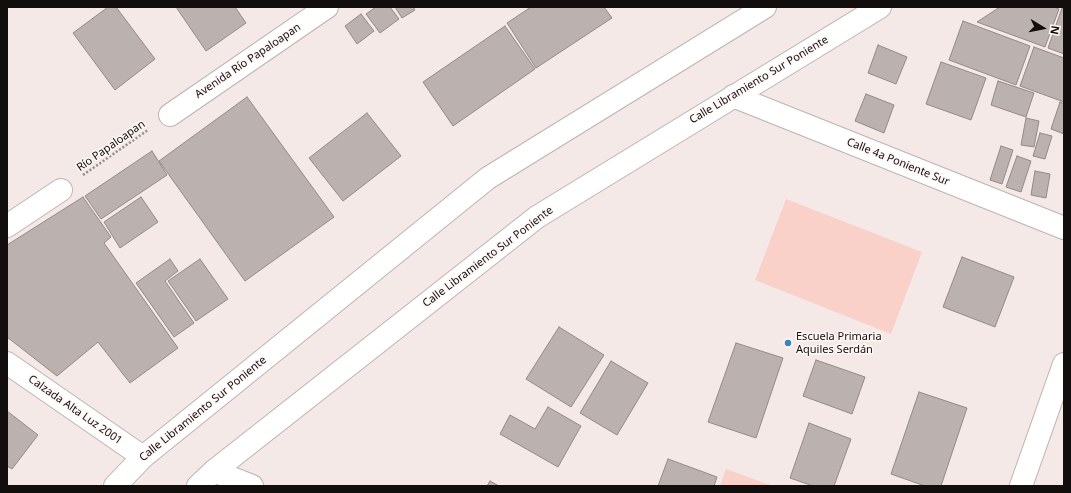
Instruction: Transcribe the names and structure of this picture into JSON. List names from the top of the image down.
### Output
{
  "streets": {
    "main road": [
      "Avenida Río Papaloapan",
      "Calle Libramiento Sur Poniente",
      "Calle 4a Poniente Sur",
      "Calzada Alta Luz 2001"
    ],
    "path": ["Río Papaloapan"]
  },
  "crossings": [
    ["Avenida Río Papaloapan", "Río Papaloapan"],
    ["Calle Libramiento Sur Poniente", "Calle 4a Poniente Sur"],
    ["Calle Libramiento Sur Poniente", "Calzada Alta Luz 2001"]
  ],
  "places": ["Escuela Primaria Aquiles Serdán"],
  "north": "right"
}
